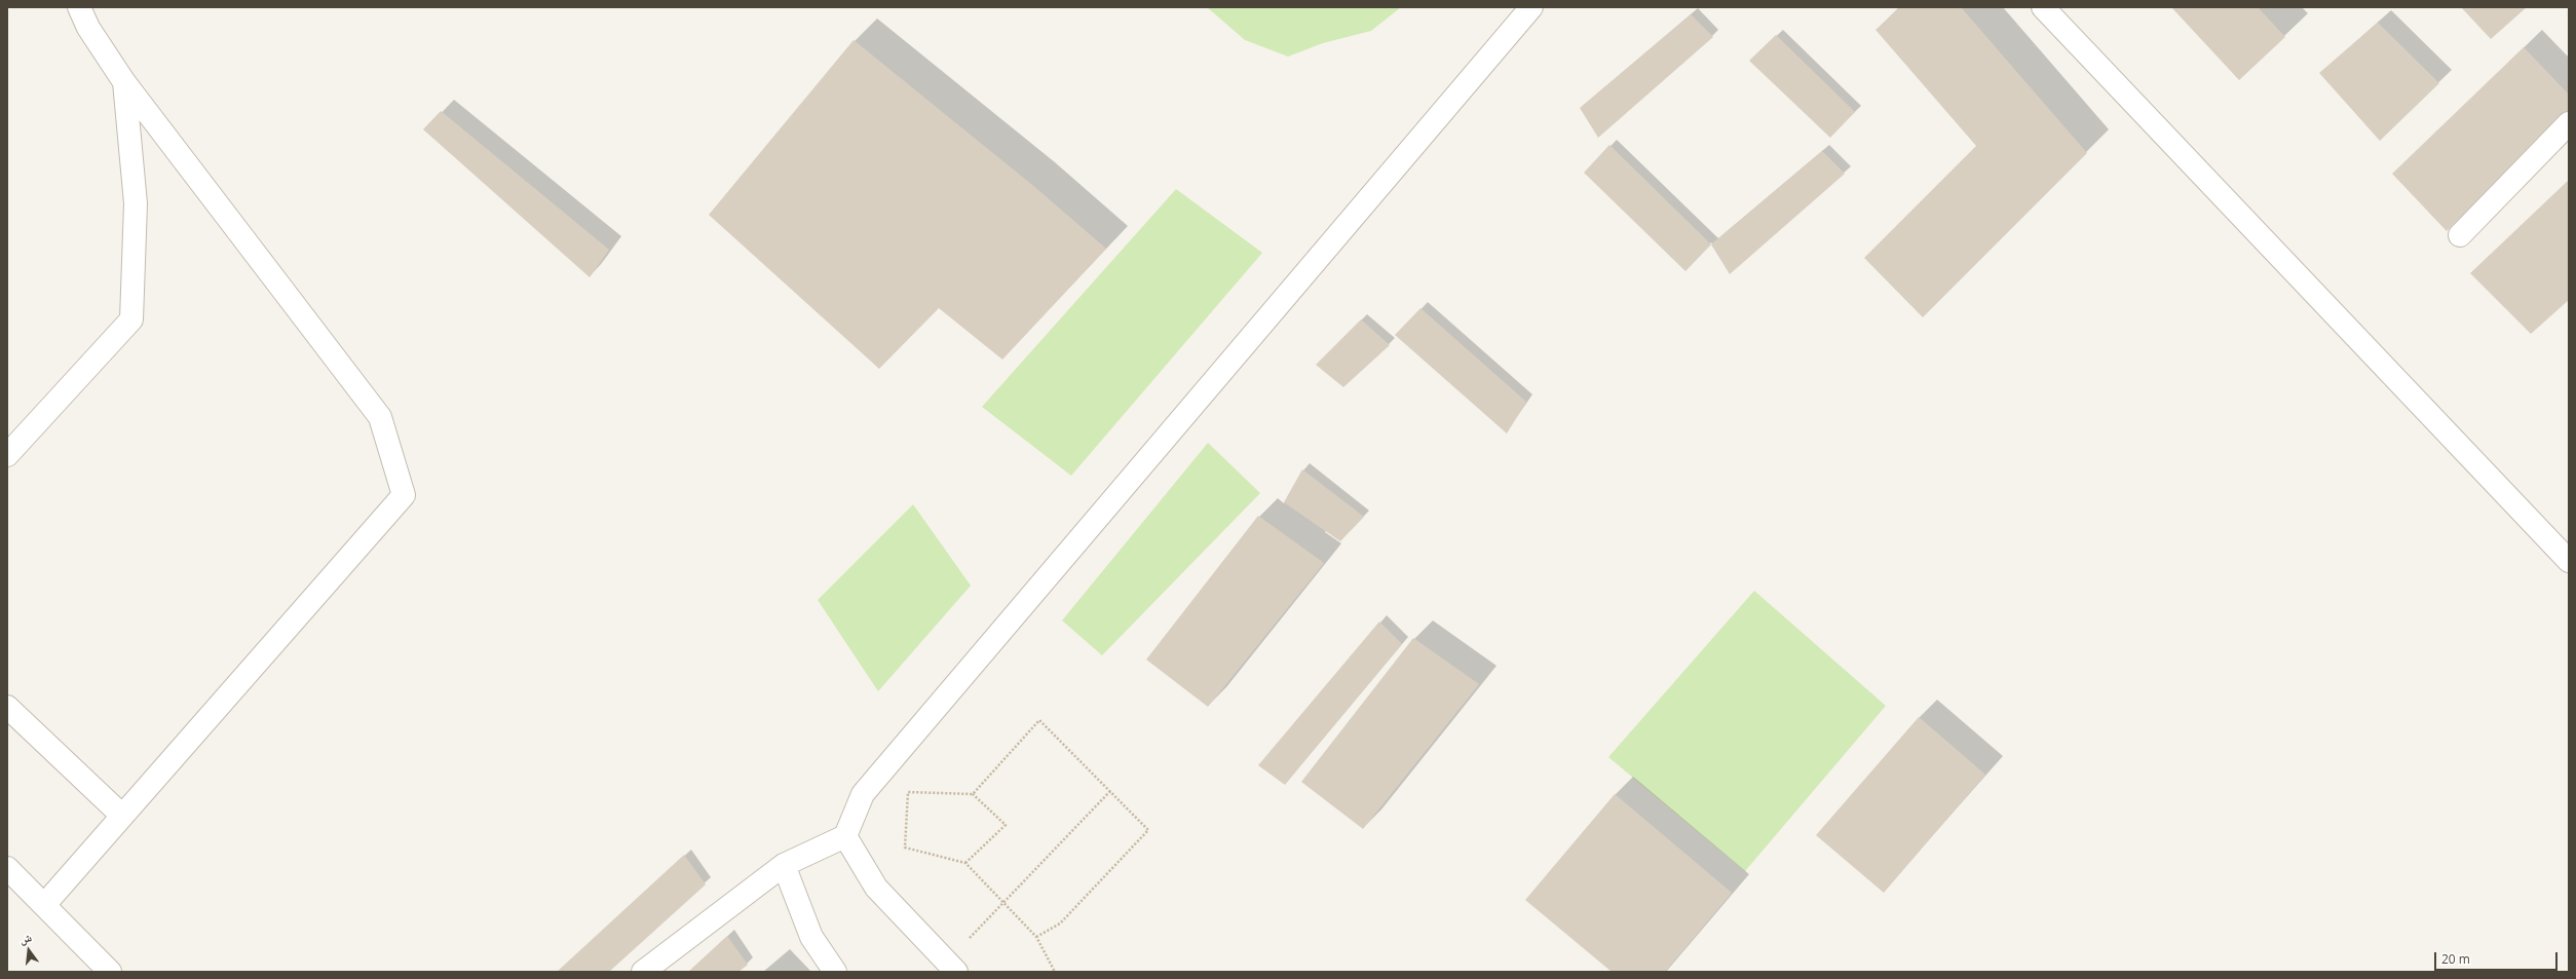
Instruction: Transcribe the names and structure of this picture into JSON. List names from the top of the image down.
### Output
{
  "scale_bar": "20 m",
  "north": "top"
}
